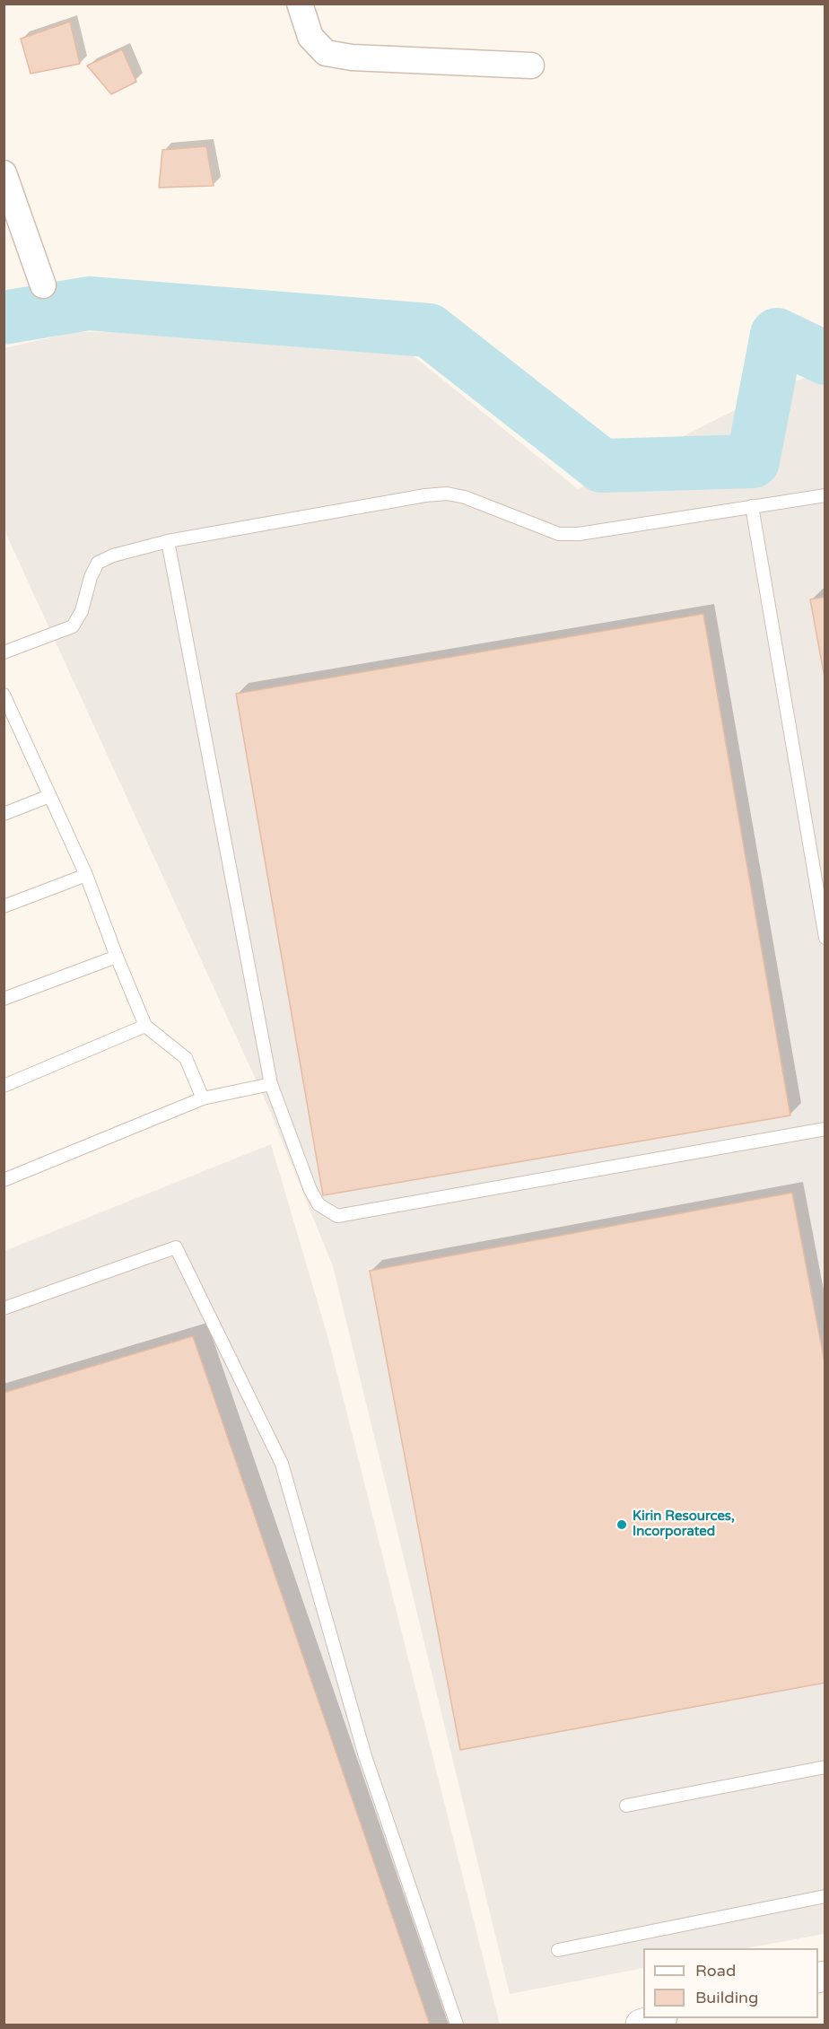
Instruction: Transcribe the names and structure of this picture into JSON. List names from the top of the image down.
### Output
{
  "places": ["Kirin Resources, Incorporated"],
  "legend": ["Road", "Building"]
}
